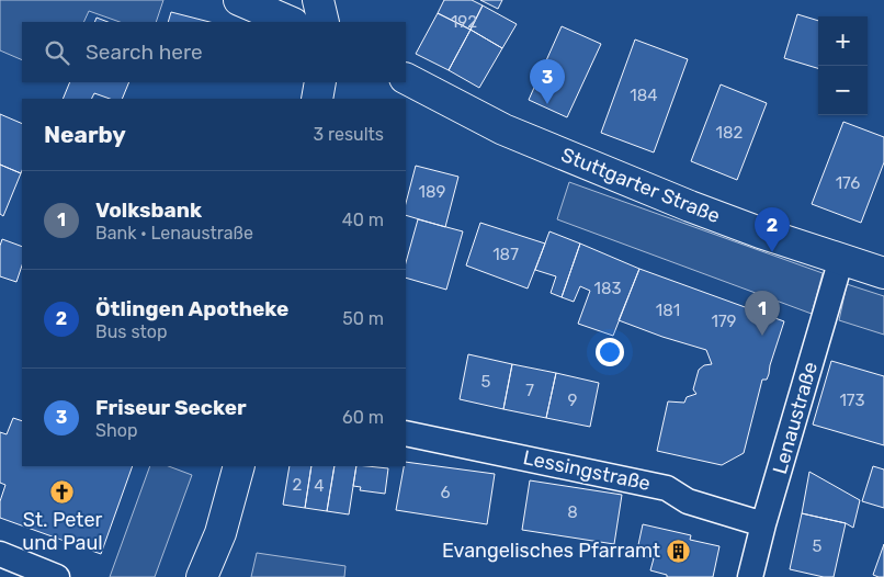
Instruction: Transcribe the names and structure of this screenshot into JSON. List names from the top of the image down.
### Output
{
  "streets": {
    "main road": ["Stuttgarter Straße"],
    "street": ["Lenaustraße", "Lessingstraße"]
  },
  "crossings": [
    ["Stuttgarter Straße", "Lenaustraße"],
    ["Lenaustraße", "Lessingstraße"]
  ],
  "places": {
    "church": ["St. Peter und Paul"],
    "building": ["Evangelisches Pfarramt"]
  },
  "house_numbers": [
    "192",
    "184",
    "182",
    "176",
    "189",
    "187",
    "183",
    "181",
    "179",
    "5",
    "7",
    "9",
    "173",
    "2",
    "4",
    "6",
    "8",
    "5"
  ],
  "page": {
    "map_buttons": ["+", "−"],
    "search": "Search here",
    "pins": ["3", "2", "1"],
    "heading": ["Nearby", "3 results"],
    "list": [
      {
        "mark": "1",
        "name": "Volksbank",
        "note": "Bank · Lenaustraße",
        "value": "40 m"
      },
      {
        "mark": "2",
        "name": "Ötlingen Apotheke",
        "note": "Bus stop",
        "value": "50 m"
      },
      {
        "mark": "3",
        "name": "Friseur Secker",
        "note": "Shop",
        "value": "60 m"
      }
    ]
  }
}
